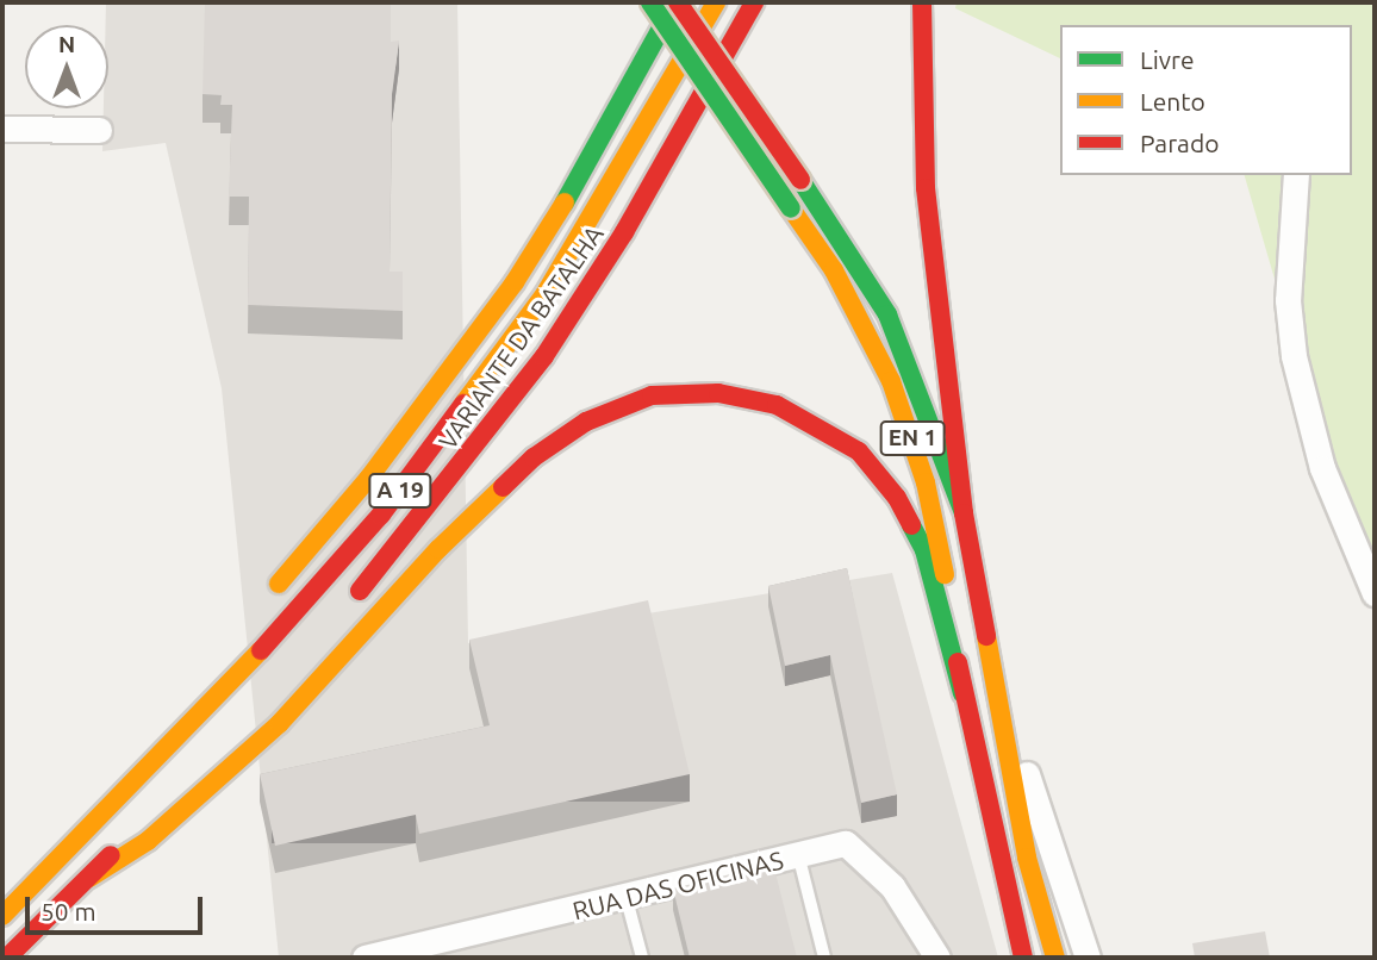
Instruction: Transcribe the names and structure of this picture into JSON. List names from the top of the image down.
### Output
{
  "streets": {
    "main road": ["VARIANTE DA BATALHA", "EN 1", "A 19"],
    "street": ["RUA DAS OFICINAS"]
  },
  "legend": ["Livre", "Lento", "Parado"],
  "scale_bar": "50 m",
  "north": "top"
}
